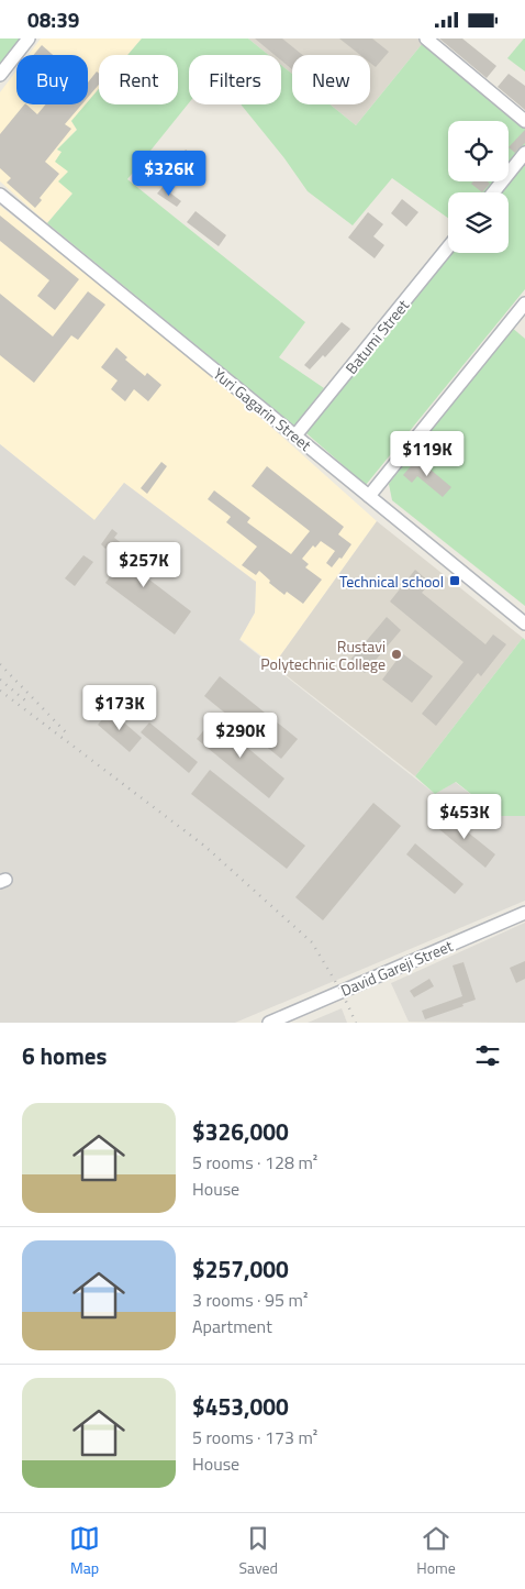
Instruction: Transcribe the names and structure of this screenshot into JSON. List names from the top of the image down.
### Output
{
  "streets": {
    "street": ["Batumi Street", "Yuri Gagarin Street", "David Gareji Street"]
  },
  "crossings": [
    ["Batumi Street", "Yuri Gagarin Street"]
  ],
  "places": {
    "transit": ["Technical school"],
    "other": ["Rustavi Polytechnic College"]
  },
  "page": {
    "status": "08:39",
    "chip": [
      "Buy",
      "Rent",
      "Filters",
      "New"
    ],
    "price": [
      "$326K",
      "$119K",
      "$257K",
      "$173K",
      "$290K",
      "$453K"
    ],
    "heading": "6 homes",
    "list": [
      {
        "name": "$326,000",
        "note": "5 rooms · 128 m² · House"
      },
      {
        "name": "$257,000",
        "note": "3 rooms · 95 m² · Apartment"
      },
      {
        "name": "$453,000",
        "note": "5 rooms · 173 m² · House"
      }
    ],
    "tabs": ["Map", "Saved", "Home"]
  }
}
